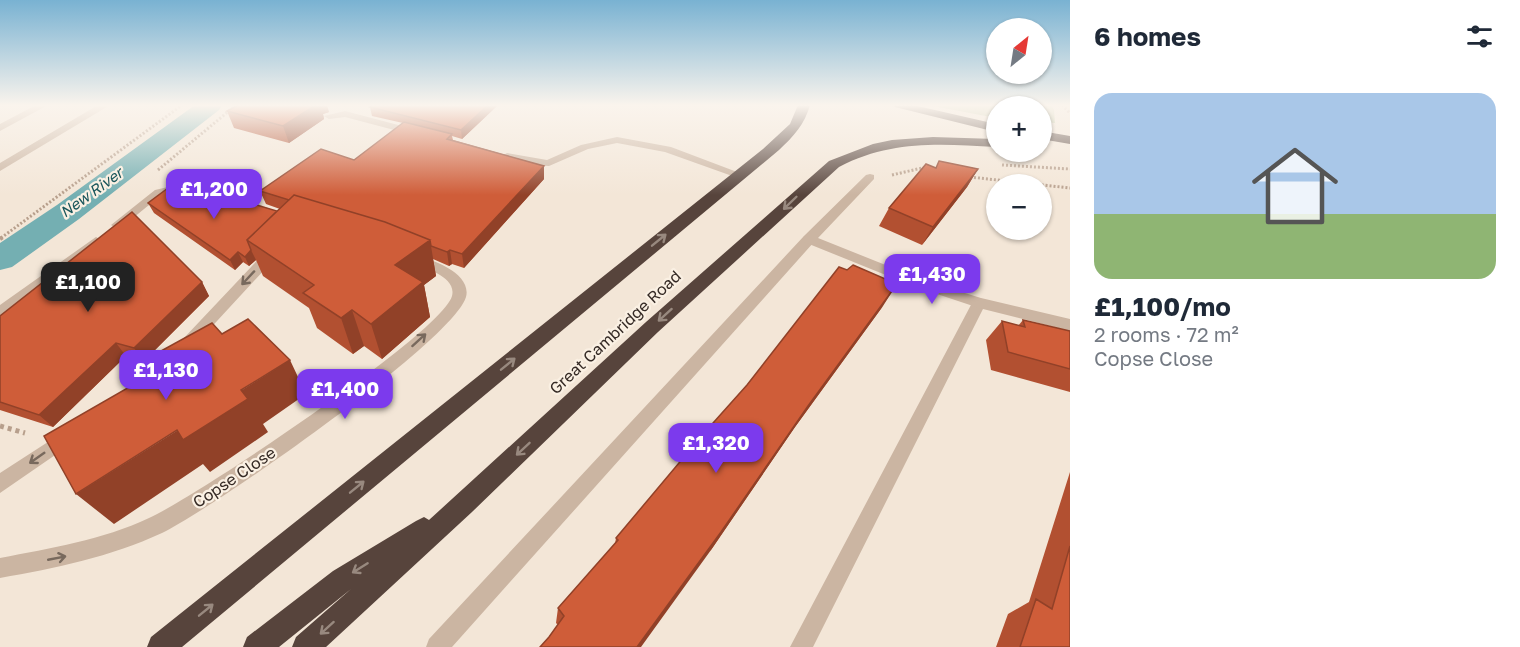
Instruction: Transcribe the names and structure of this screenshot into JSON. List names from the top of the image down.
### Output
{
  "streets": {
    "highway": ["Great Cambridge Road"],
    "street": ["Copse Close"]
  },
  "one_way": ["Copse Close"],
  "water": ["New River"],
  "north": "top right",
  "page": {
    "heading": "6 homes",
    "map_buttons": ["+", "−"],
    "list": [
      {
        "name": "£1,100/mo",
        "note": "2 rooms · 72 m² · Copse Close"
      }
    ],
    "price": [
      "£1,200",
      "£1,430",
      "£1,100",
      "£1,130",
      "£1,400",
      "£1,320"
    ]
  }
}
